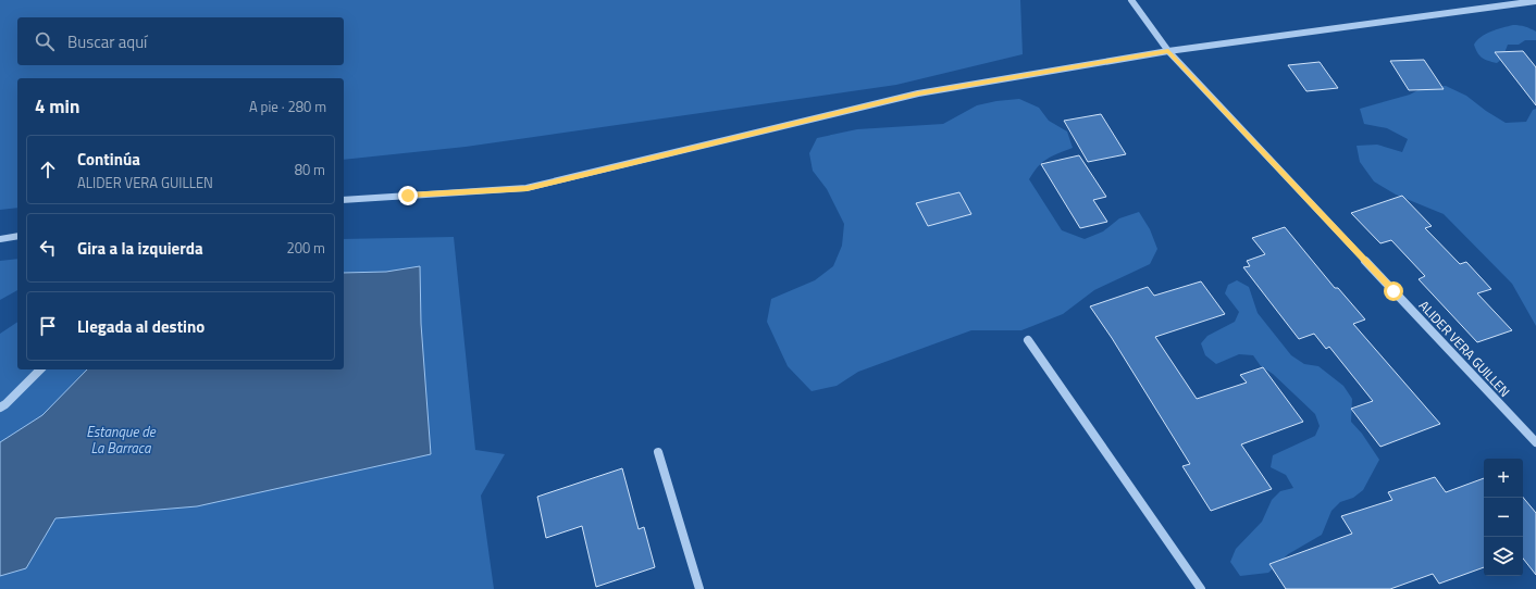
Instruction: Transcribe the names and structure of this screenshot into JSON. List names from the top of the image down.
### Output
{
  "streets": {
    "street": ["ALIDER VERA GUILLEN"]
  },
  "water": ["Estanque de La Barraca"],
  "page": {
    "search": "Buscar aquí",
    "heading": ["4 min", "A pie · 280 m"],
    "list": [
      ["Continúa", "ALIDER VERA GUILLEN", "80 m"],
      ["Gira a la izquierda", "200 m"],
      "Llegada al destino"
    ],
    "map_buttons": ["+", "−"]
  }
}
